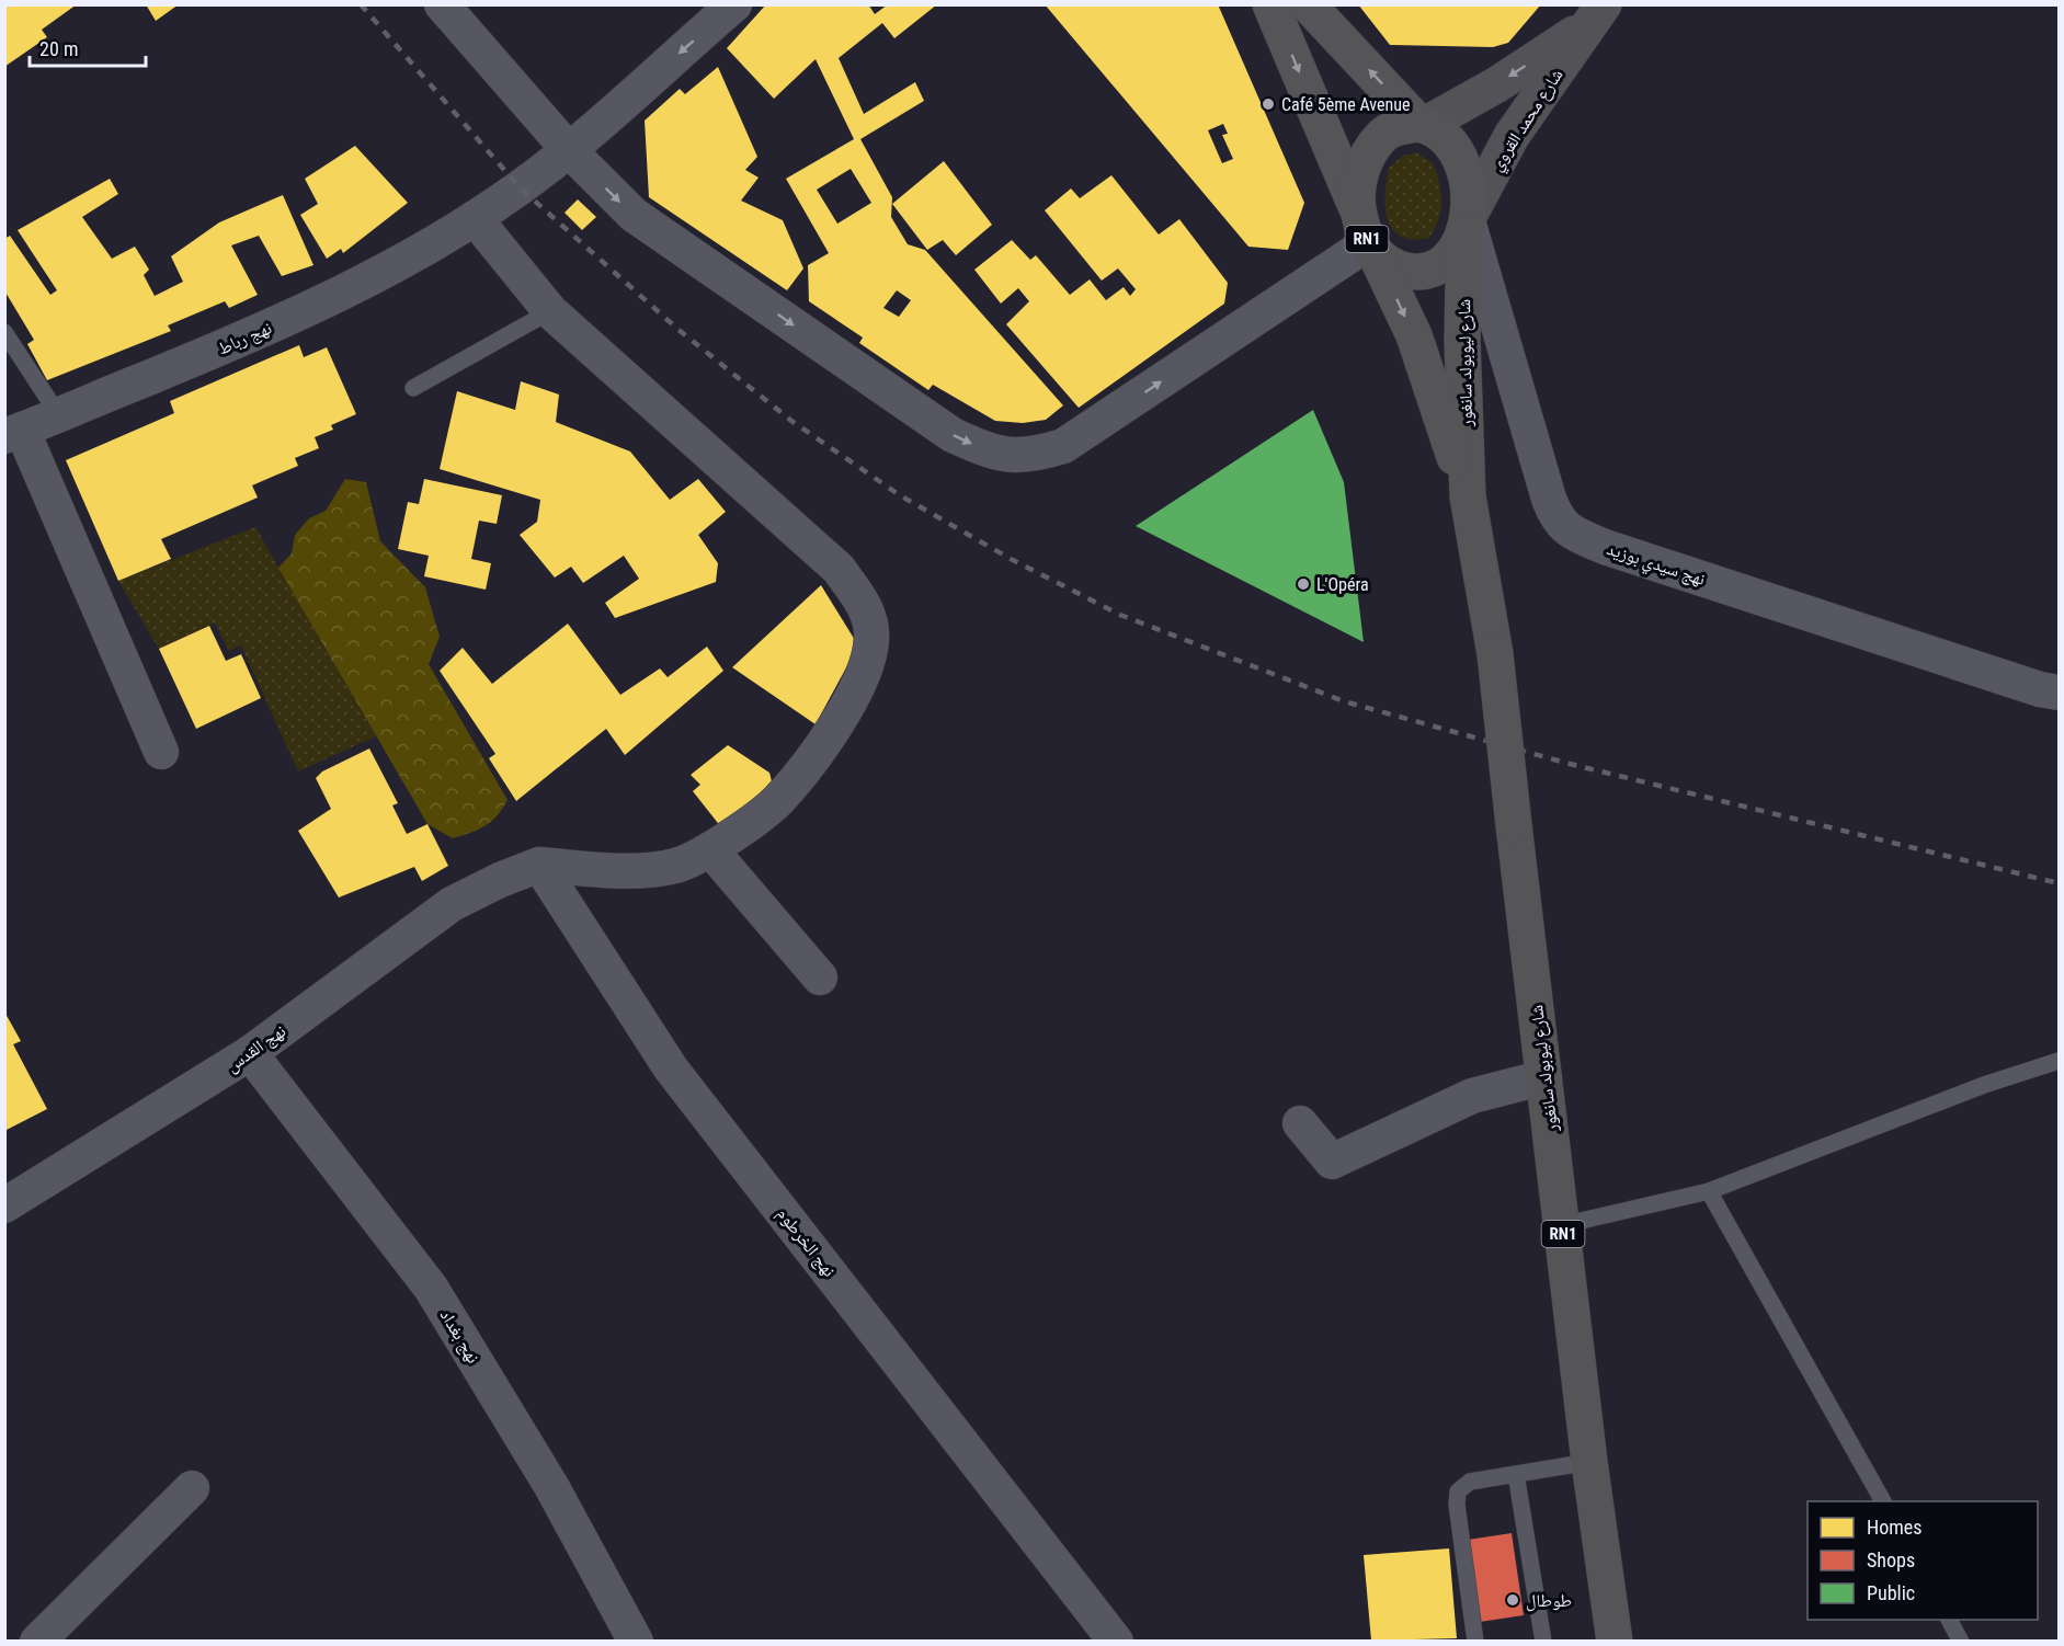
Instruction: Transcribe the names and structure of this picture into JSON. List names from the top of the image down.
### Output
{
  "streets": {
    "main road": ["شارع محمد القروي", "RN1", "شارع ليوبولد سانغور"],
    "street": [
      "نهج رباط",
      "نهج سيدي بوزيد",
      "نهج القدس",
      "نهج الخرطوم",
      "نهج بغداد"
    ]
  },
  "crossings": [
    ["شارع محمد القروي", "RN1"],
    ["شارع محمد القروي", "شارع ليوبولد سانغور"],
    ["شارع محمد القروي", "نهج سيدي بوزيد"],
    ["RN1", "شارع ليوبولد سانغور"],
    ["RN1", "نهج سيدي بوزيد"],
    ["شارع ليوبولد سانغور", "نهج سيدي بوزيد"],
    ["نهج القدس", "نهج الخرطوم"],
    ["نهج القدس", "نهج بغداد"]
  ],
  "one_way": ["شارع محمد القروي"],
  "places": ["Café 5ème Avenue", "L'Opéra", "طوطال"],
  "legend": ["Homes", "Shops", "Public"],
  "scale_bar": "20 m"
}
